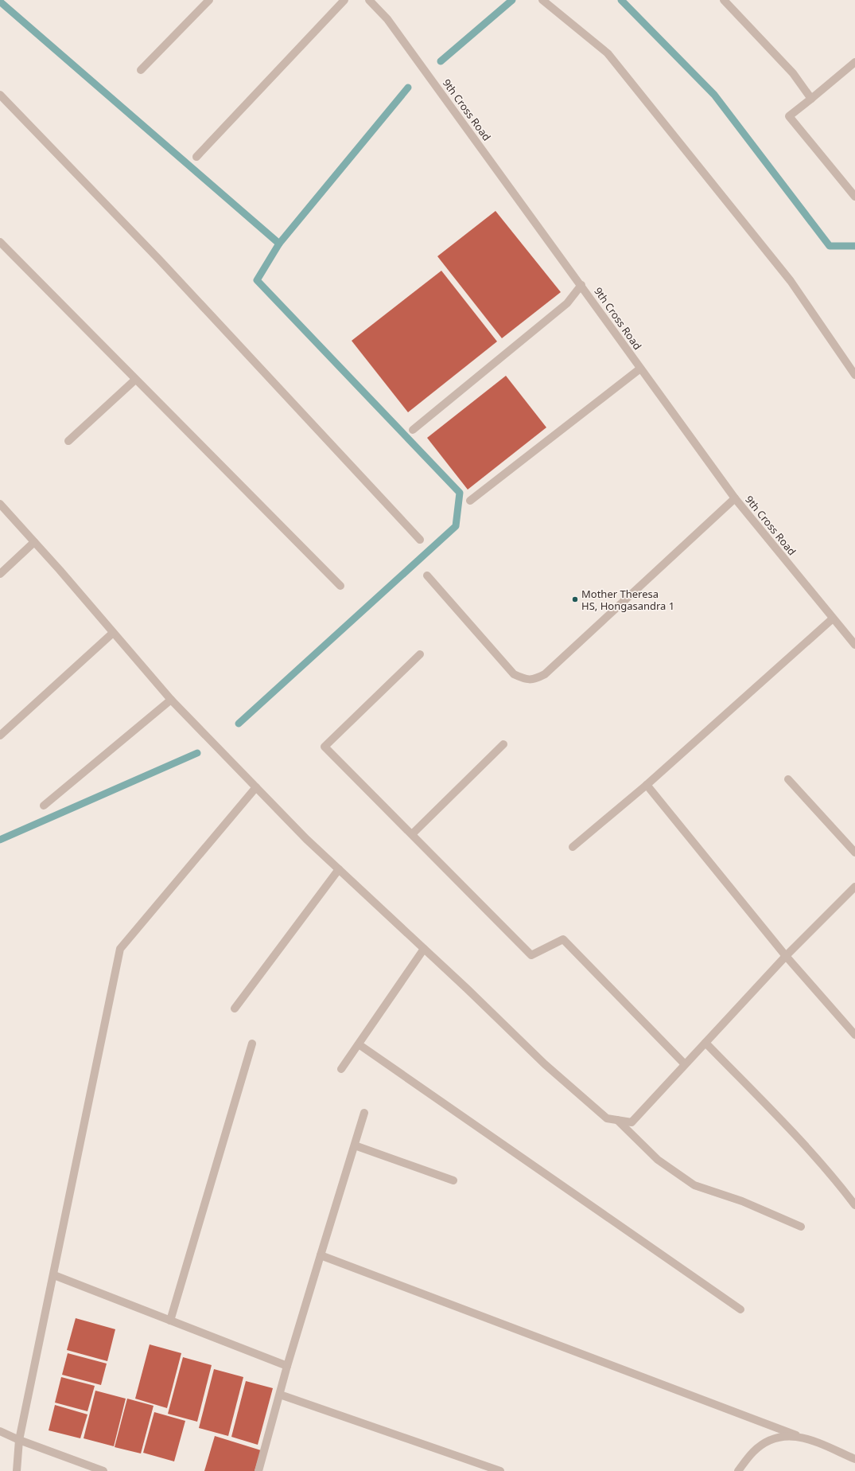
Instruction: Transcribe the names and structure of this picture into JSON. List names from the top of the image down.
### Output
{
  "streets": {
    "street": ["9th Cross Road"]
  },
  "places": ["Mother Theresa HS, Hongasandra 1"]
}
